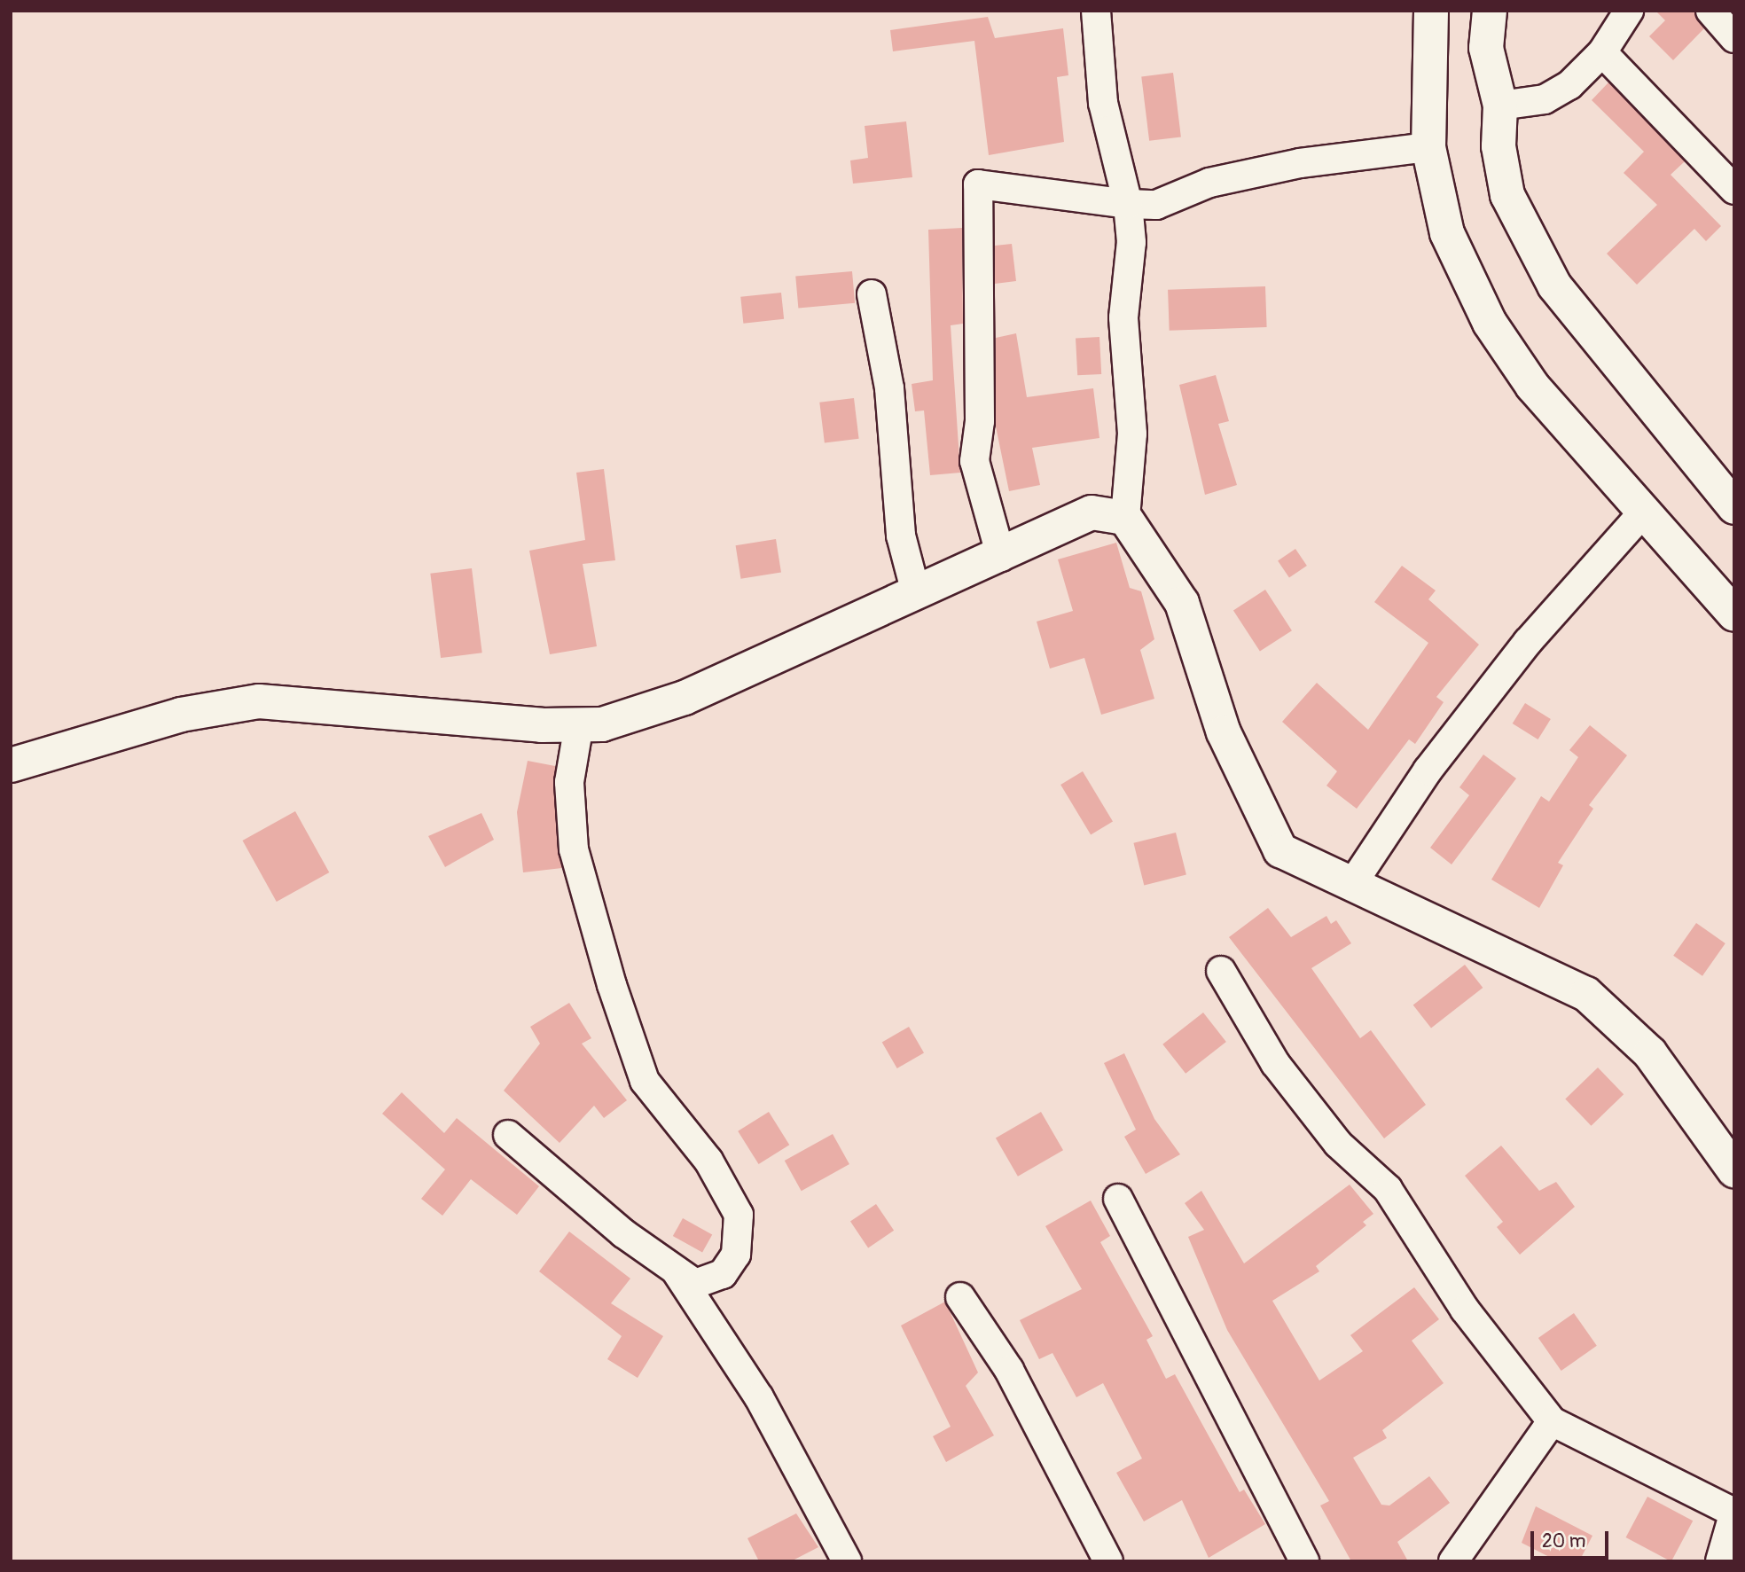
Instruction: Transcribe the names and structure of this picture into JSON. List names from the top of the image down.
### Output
{
  "scale_bar": "20 m"
}
